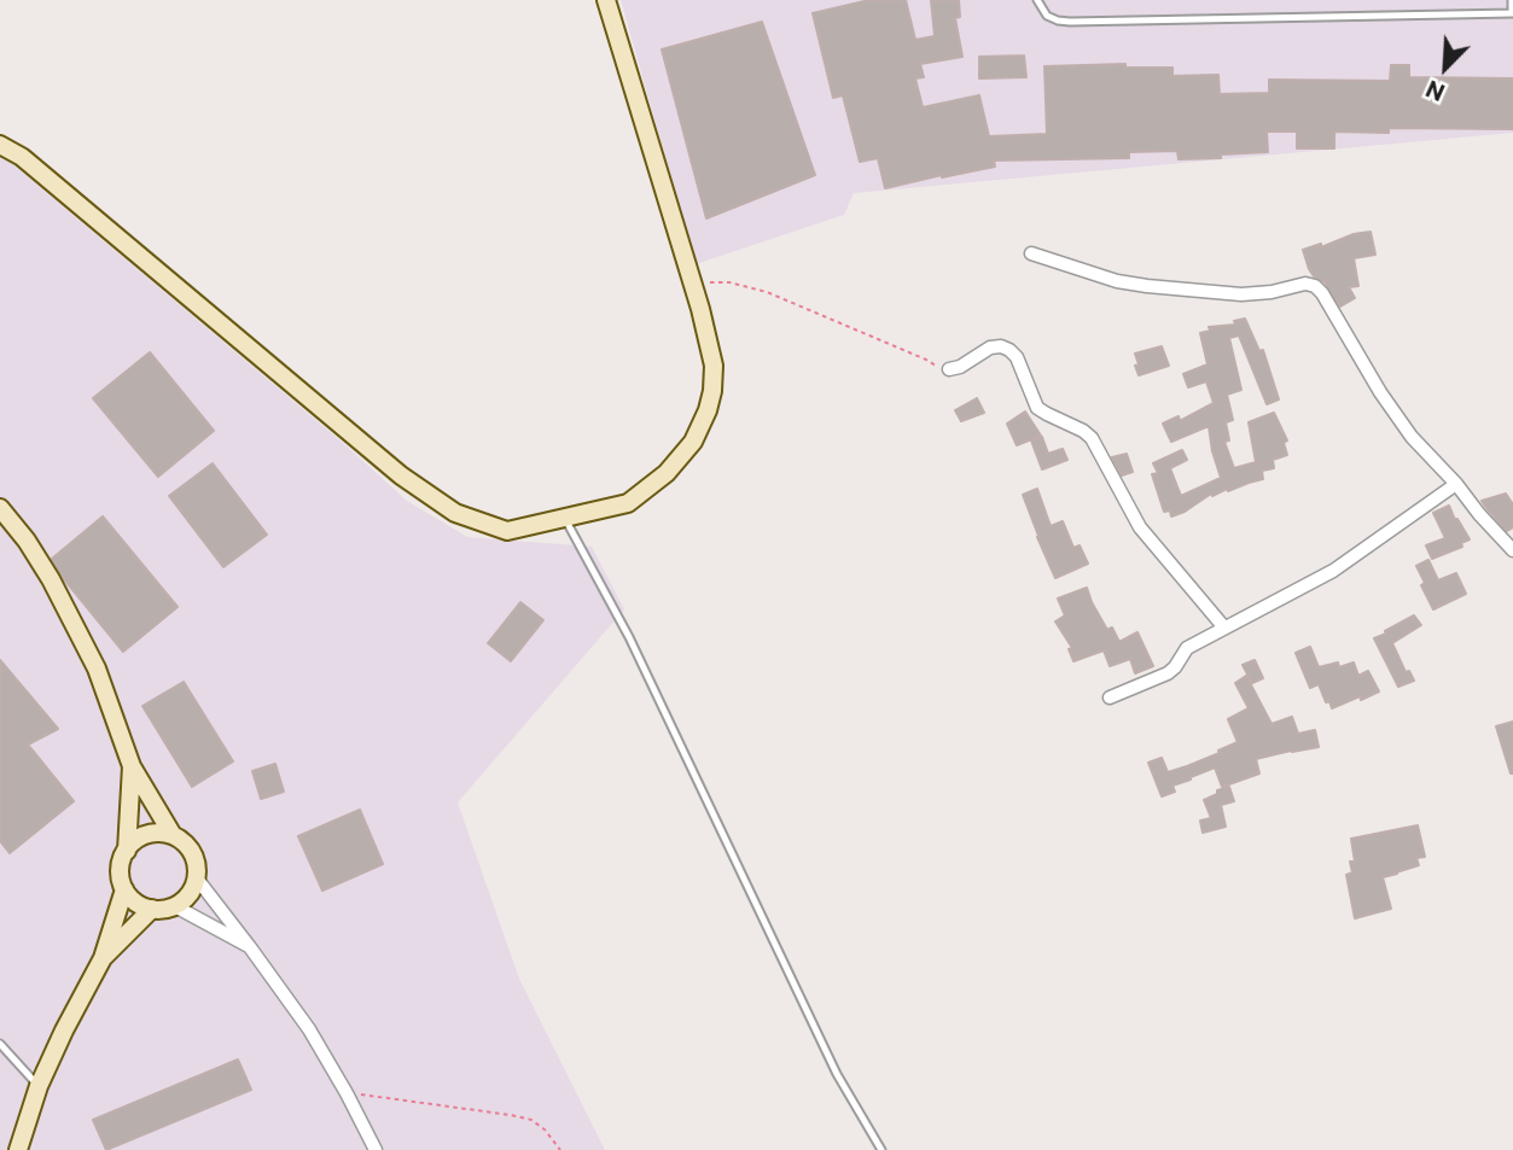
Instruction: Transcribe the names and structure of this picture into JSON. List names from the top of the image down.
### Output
{
  "north": "bottom left"
}
